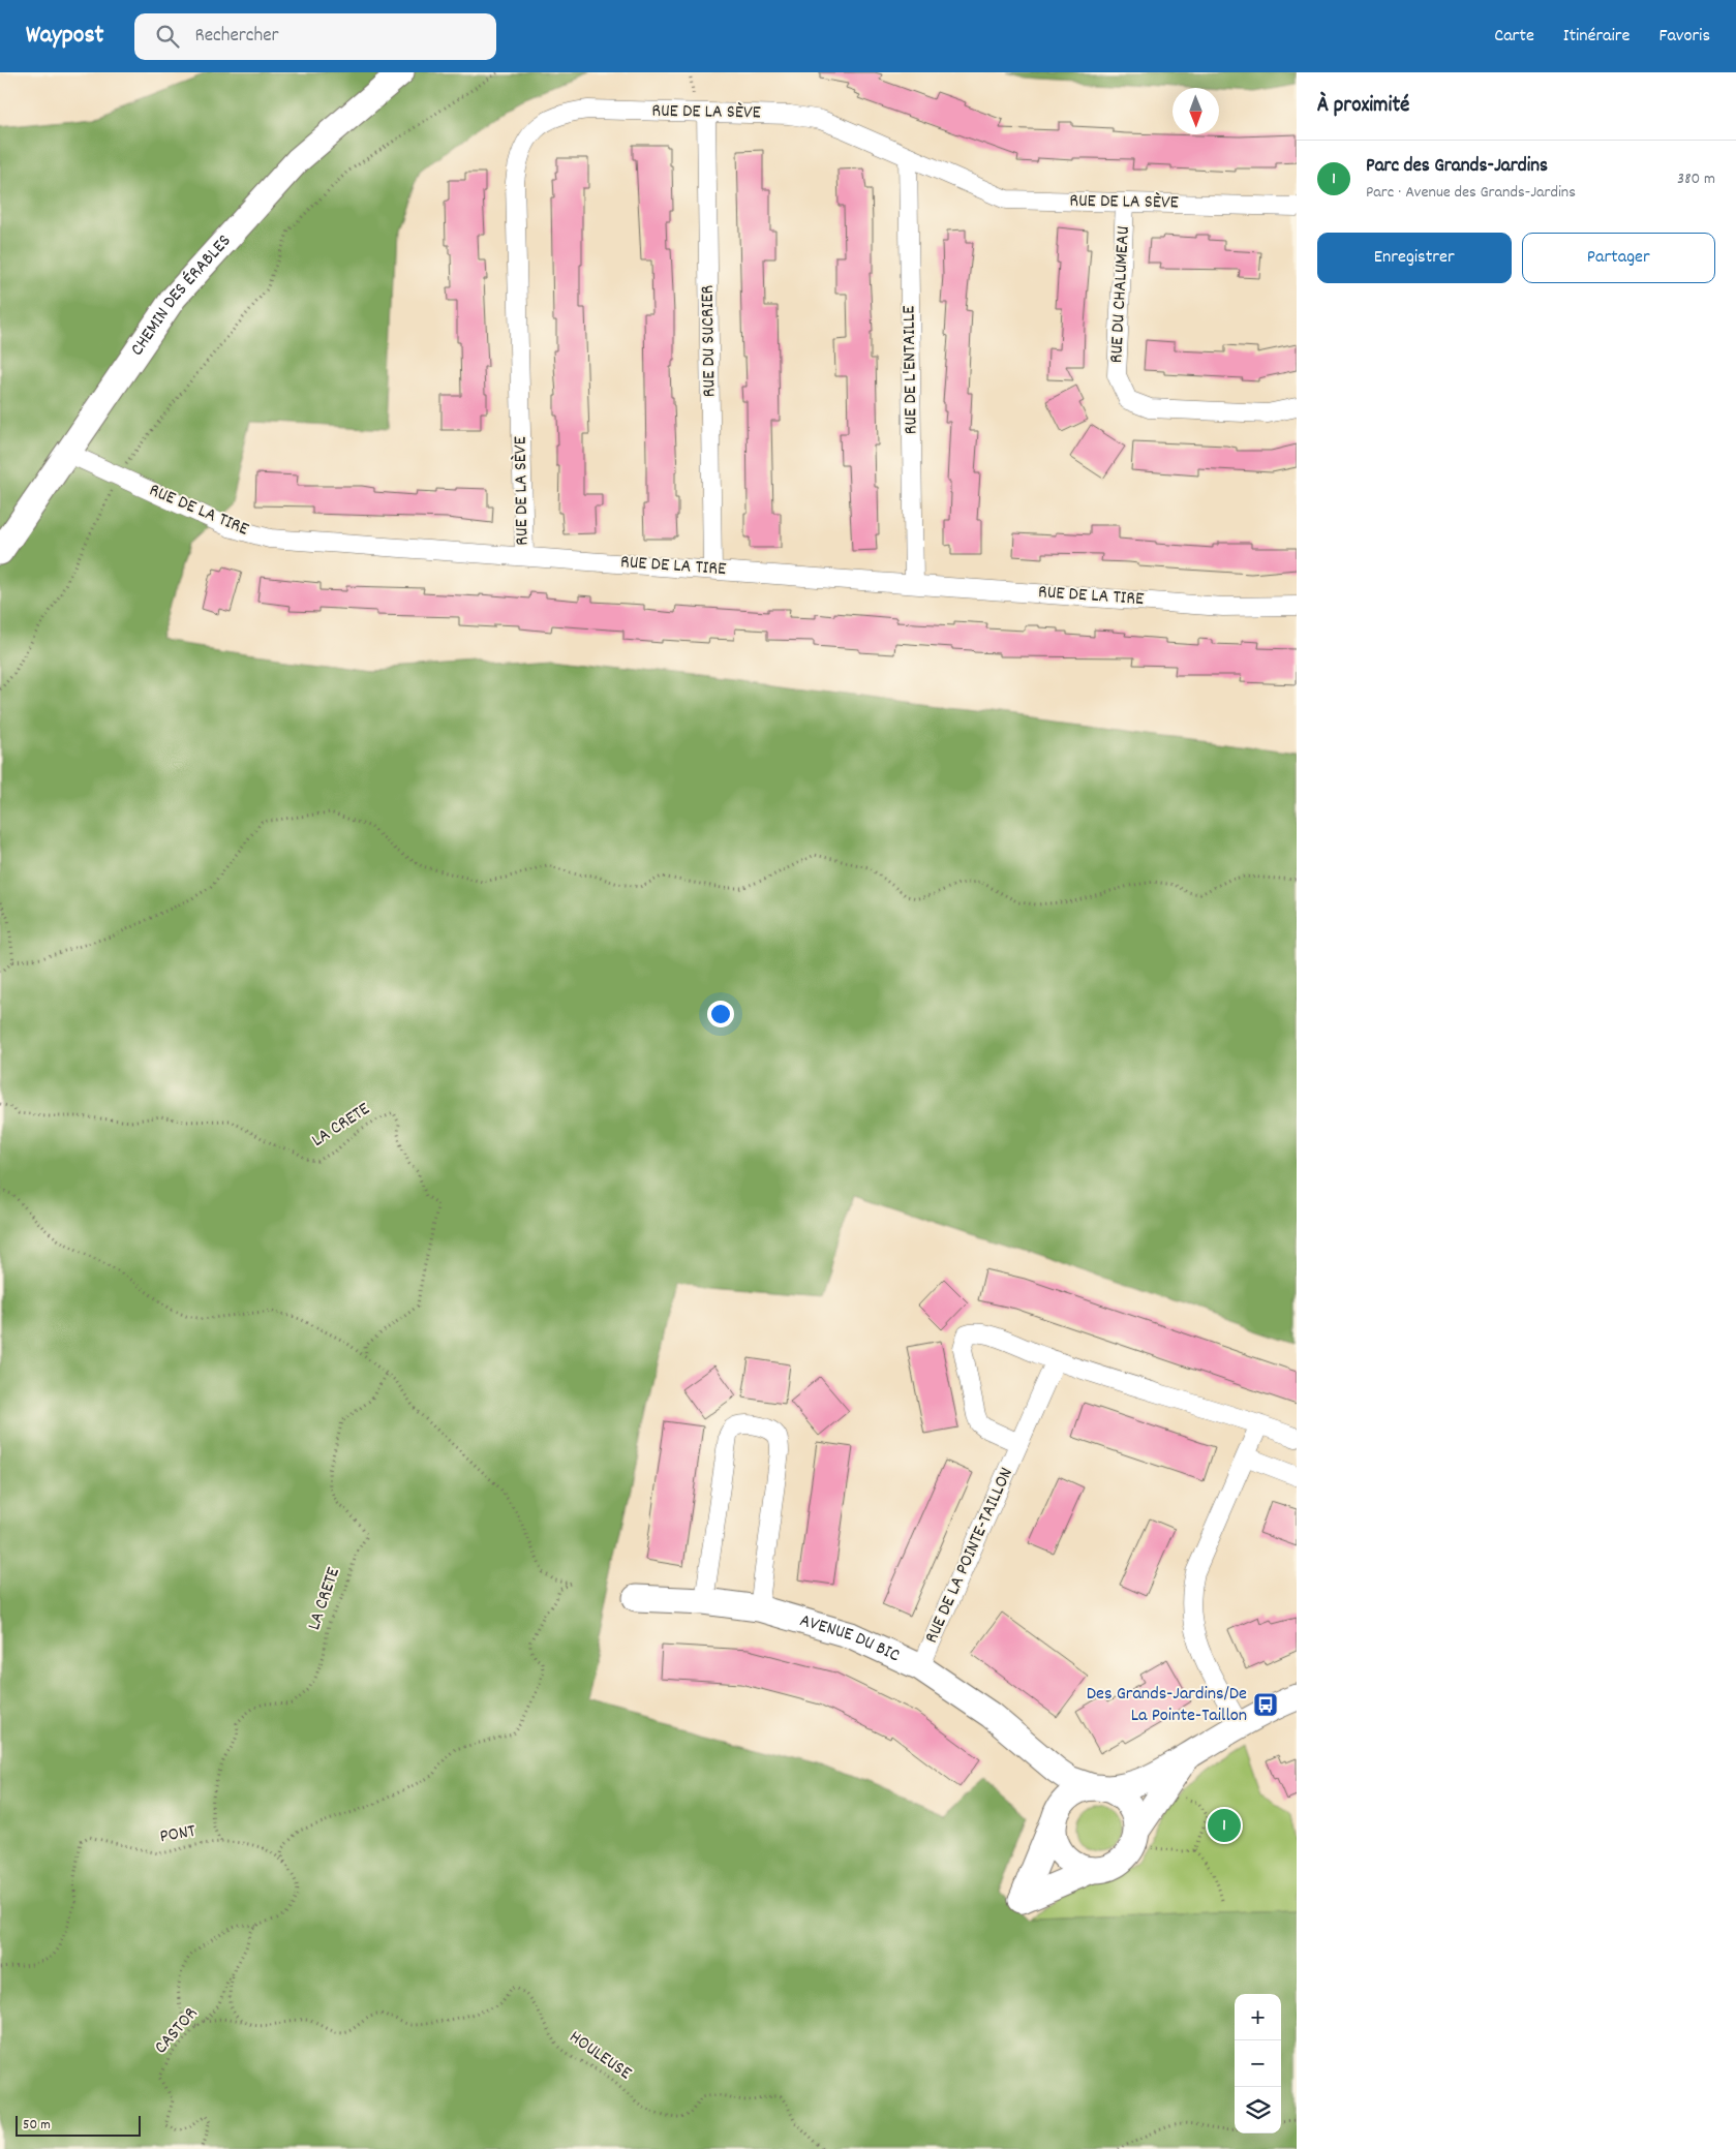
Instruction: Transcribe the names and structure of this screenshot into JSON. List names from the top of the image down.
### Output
{
  "streets": {
    "street": [
      "RUE DE LA SÈVE",
      "RUE DU CHALUMEAU",
      "CHEMIN DES ÉRABLES",
      "RUE DU SUCRIER",
      "RUE DE L'ENTAILLE",
      "RUE DE LA TIRE",
      "RUE DE LA POINTE-TAILLON",
      "AVENUE DU BIC"
    ],
    "path": [
      "LA CRETE",
      "PONT",
      "CASTOR",
      "HOULEUSE"
    ]
  },
  "crossings": [
    ["RUE DE LA SÈVE", "RUE DU CHALUMEAU"],
    ["RUE DE LA SÈVE", "RUE DU SUCRIER"],
    ["RUE DE LA SÈVE", "RUE DE L'ENTAILLE"],
    ["RUE DE LA SÈVE", "RUE DE LA TIRE"],
    ["CHEMIN DES ÉRABLES", "RUE DE LA TIRE"],
    ["RUE DU SUCRIER", "RUE DE LA TIRE"],
    ["RUE DE L'ENTAILLE", "RUE DE LA TIRE"],
    ["LA CRETE", "PONT"],
    ["RUE DE LA POINTE-TAILLON", "AVENUE DU BIC"],
    ["PONT", "CASTOR"]
  ],
  "places": {
    "bus stop": ["Des Grands-Jardins/De La Pointe-Taillon"]
  },
  "scale_bar": "50 m",
  "north": "bottom",
  "page": {
    "header": "Waypost",
    "search": "Rechercher",
    "nav": ["Carte", "Itinéraire", "Favoris"],
    "heading": "À proximité",
    "list": [
      {
        "mark": "1",
        "name": "Parc des Grands-Jardins",
        "note": "Parc · Avenue des Grands-Jardins",
        "value": "380 m"
      }
    ],
    "buttons": ["Enregistrer", "Partager"],
    "pins": "1",
    "map_buttons": ["+", "−"],
    "scale": "50 m"
  }
}
